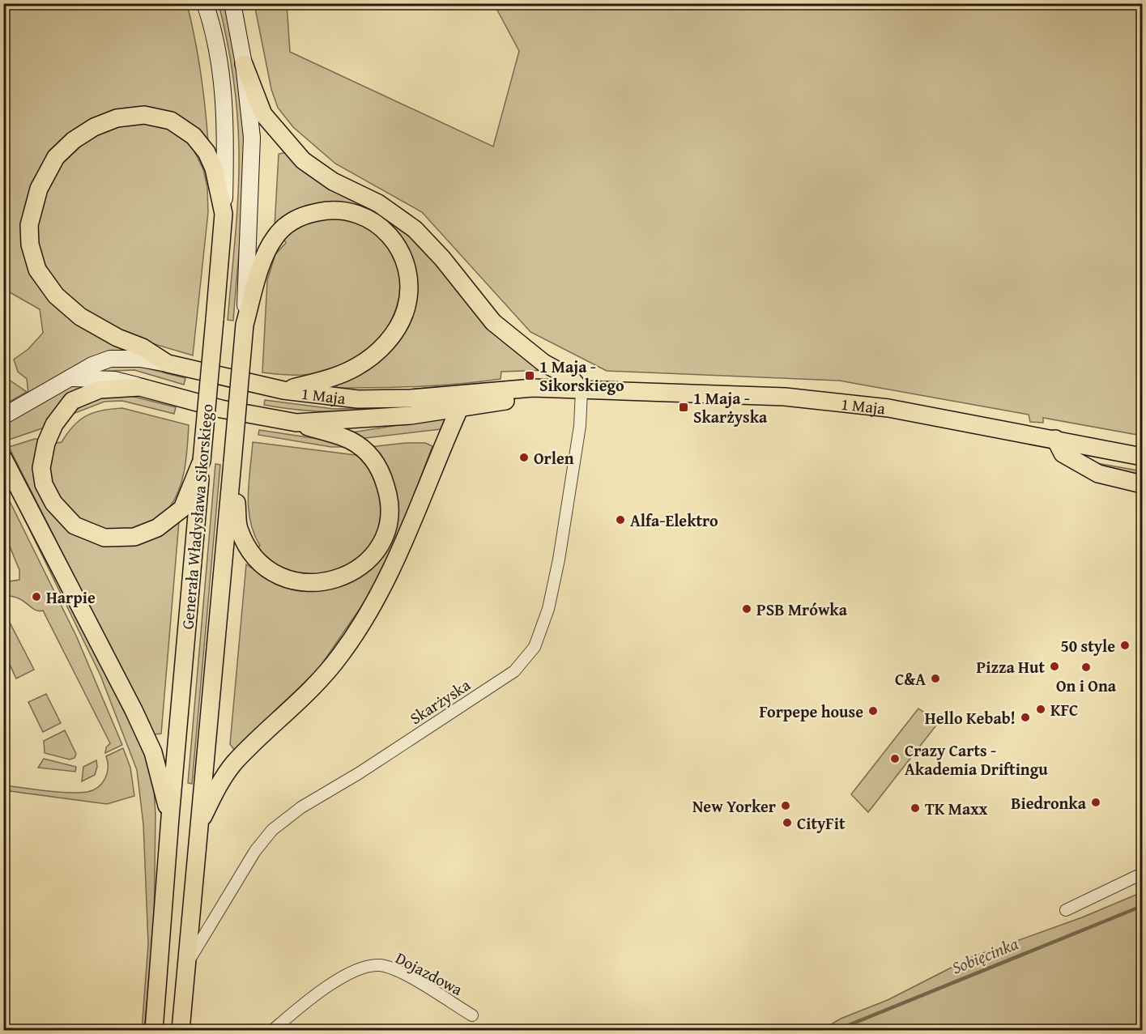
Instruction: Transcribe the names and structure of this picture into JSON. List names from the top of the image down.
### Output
{
  "streets": {
    "main road": ["1 Maja", "Generała Władysława Sikorskiego"],
    "street": ["Skarżyska", "Dojazdowa"]
  },
  "crossings": [
    ["1 Maja", "Skarżyska"],
    ["Generała Władysława Sikorskiego", "Skarżyska"]
  ],
  "water": ["Sobięcinka"],
  "places": {
    "transit": ["1 Maja - Sikorskiego", "1 Maja - Skarżyska"],
    "other": [
      "Orlen",
      "Alfa-Elektro",
      "Harpie",
      "PSB Mrówka",
      "50 style",
      "Pizza Hut",
      "On i Ona",
      "C&A",
      "KFC",
      "Forpepe house",
      "Hello Kebab!",
      "Crazy Carts - Akademia Driftingu",
      "Biedronka",
      "New Yorker",
      "TK Maxx",
      "CityFit"
    ]
  }
}
